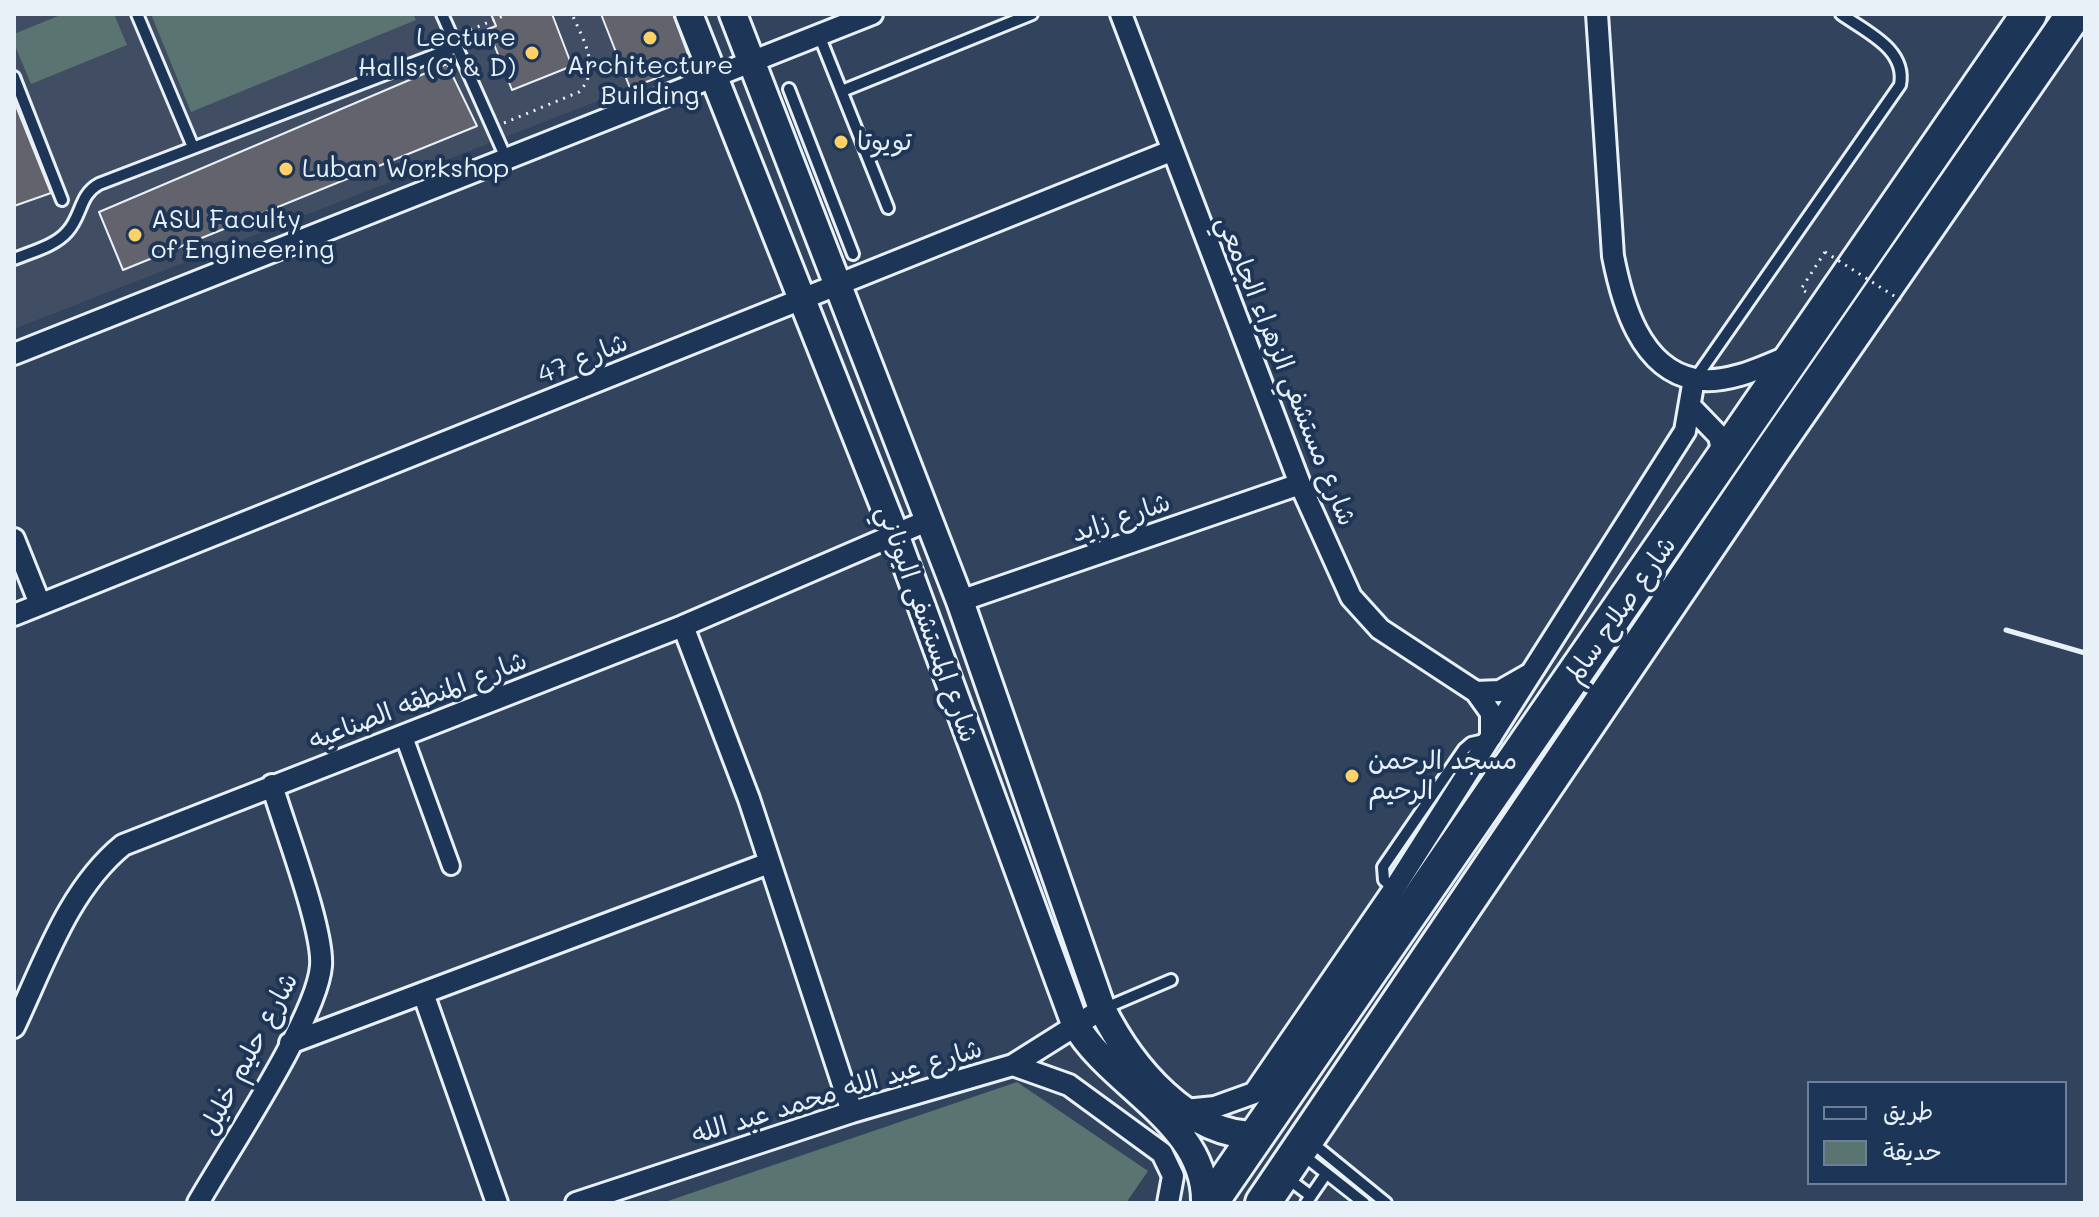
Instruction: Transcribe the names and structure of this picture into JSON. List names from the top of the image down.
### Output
{
  "streets": {
    "highway": ["شارع صلاح سالم"],
    "street": [
      "شارع 47",
      "شارع مستشفي الزهراء الجامعي",
      "شارع زايد",
      "شارع المستشفى اليوناني",
      "شارع المنطقه الصناعيه",
      "شارع حليم خليل",
      "شارع عبد الله محمد عبد الله"
    ]
  },
  "crossings": [
    ["شارع 47", "شارع مستشفي الزهراء الجامعي"],
    ["شارع 47", "شارع المستشفى اليوناني"],
    ["شارع مستشفي الزهراء الجامعي", "شارع زايد"],
    ["شارع زايد", "شارع المستشفى اليوناني"],
    ["شارع صلاح سالم", "شارع المستشفى اليوناني"],
    ["شارع المستشفى اليوناني", "شارع المنطقه الصناعيه"],
    ["شارع المستشفى اليوناني", "شارع عبد الله محمد عبد الله"],
    ["شارع المنطقه الصناعيه", "شارع حليم خليل"]
  ],
  "places": [
    "Architecture Building",
    "Lecture Halls (C & D)",
    "تويوتا",
    "Luban Workshop",
    "ASU Faculty of Engineering",
    "مسجد الرحمن الرحيم"
  ],
  "legend": ["طريق", "حديقة"]
}
